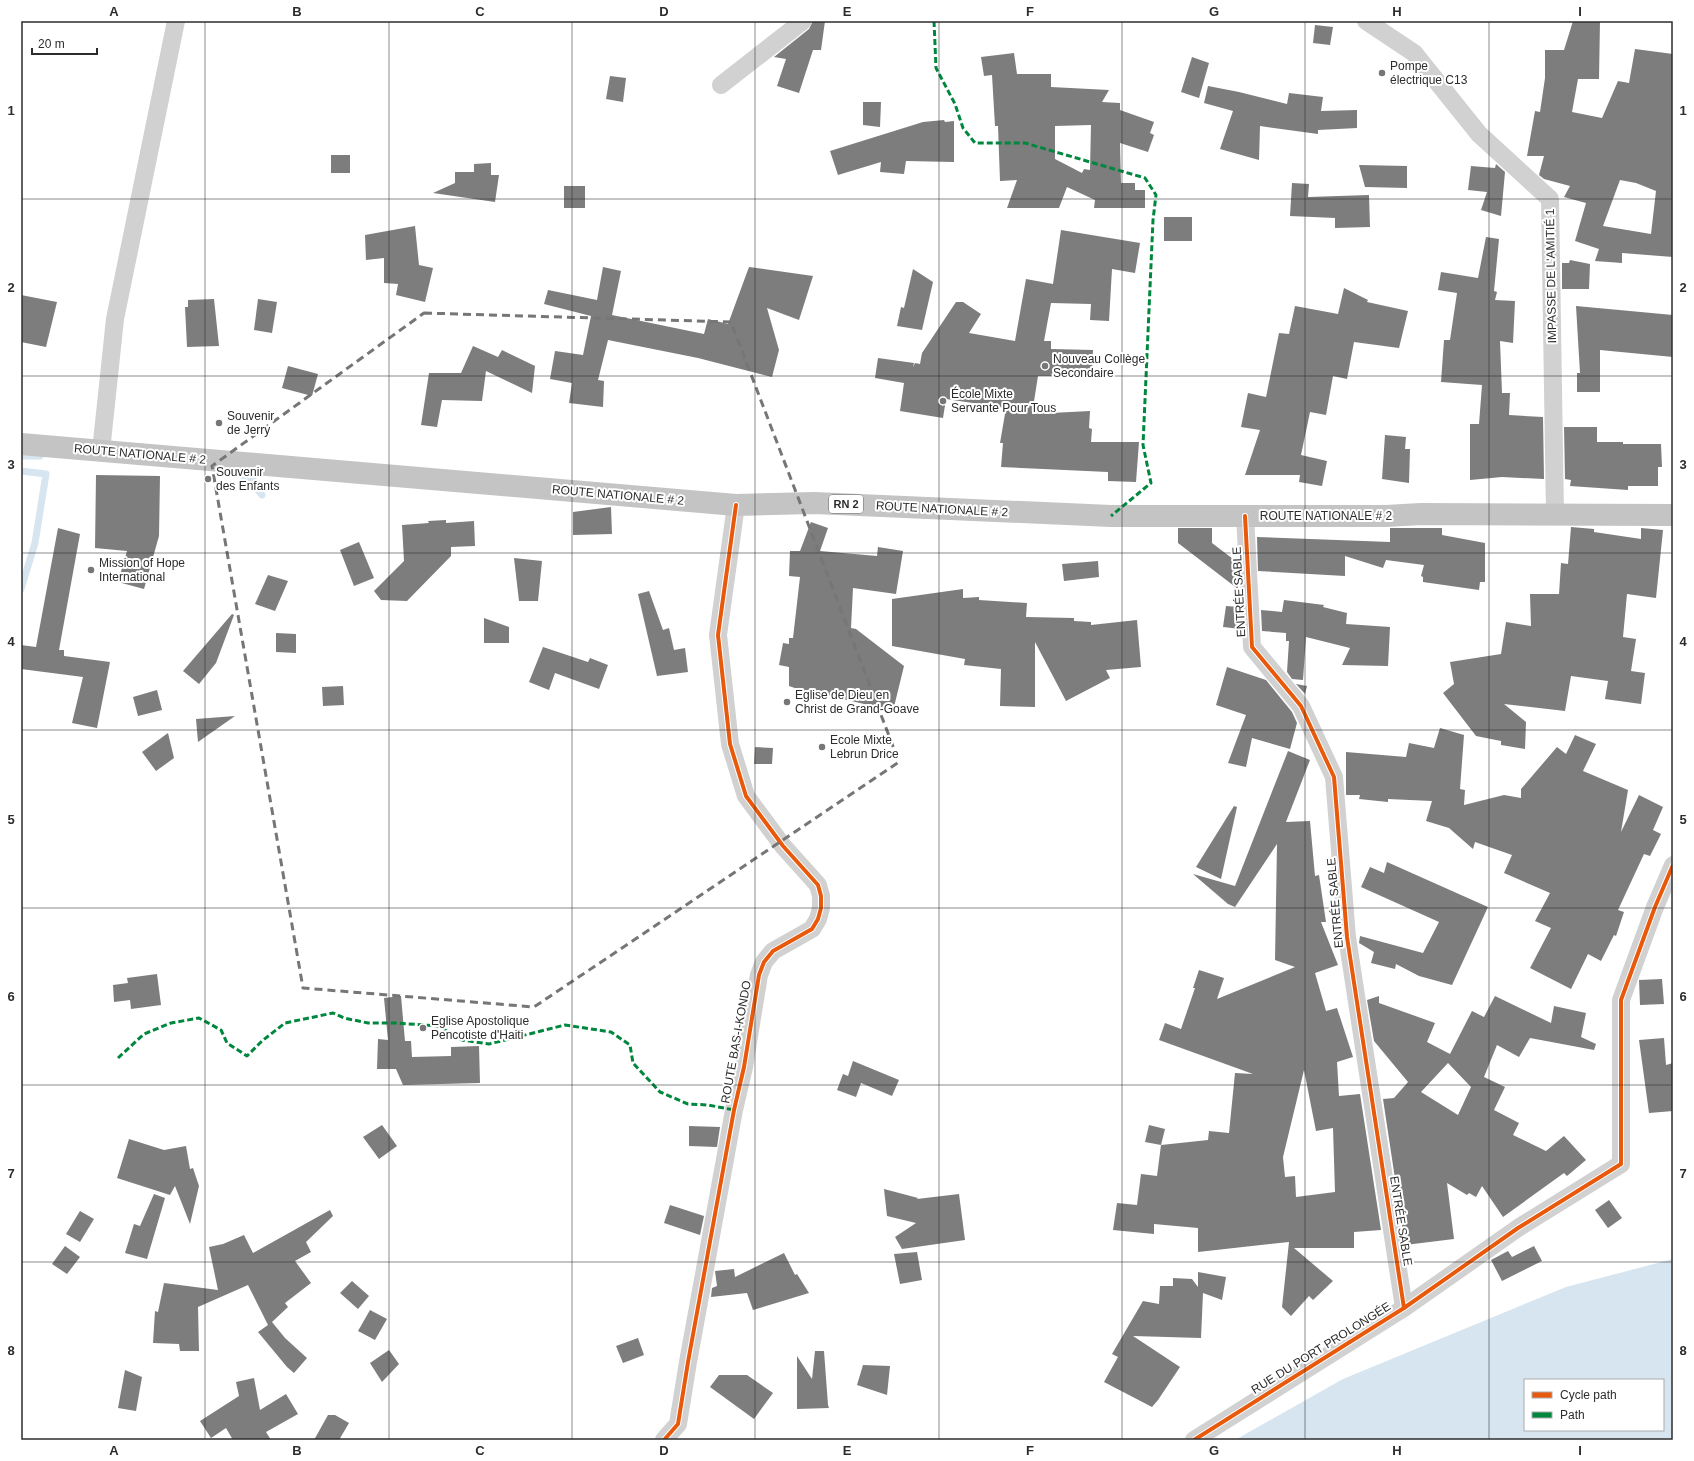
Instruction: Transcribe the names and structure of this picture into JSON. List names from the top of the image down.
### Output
{
  "streets": {
    "main road": ["ROUTE NATIONALE # 2", "RN 2"],
    "street": [
      "IMPASSE DE L'AMITIÉ 1",
      "ENTRÉE SABLE",
      "ROUTE BAS-I-KONDO",
      "RUE DU PORT PROLONGÉE"
    ]
  },
  "crossings": [
    ["IMPASSE DE L'AMITIÉ 1", "ROUTE NATIONALE # 2"],
    ["ROUTE NATIONALE # 2", "ENTRÉE SABLE"],
    ["ROUTE NATIONALE # 2", "ROUTE BAS-I-KONDO"],
    ["ENTRÉE SABLE", "RUE DU PORT PROLONGÉE"]
  ],
  "places": [
    "Pompe électrique C13",
    "Nouveau Collège Secondaire",
    "École Mixte Servante Pour Tous",
    "Souvenir de Jerry",
    "Souvenir des Enfants",
    "Mission of Hope International",
    "Eglise de Dieu en Christ de Grand-Goave",
    "Ecole Mixte Lebrun Drice",
    "Eglise Apostolique Pencotiste d'Haiti"
  ],
  "legend": ["Cycle path", "Path"],
  "scale_bar": "20 m",
  "grid": {
    "columns": [
      "A",
      "B",
      "C",
      "D",
      "E",
      "F",
      "G",
      "H",
      "I"
    ],
    "rows": [
      "1",
      "2",
      "3",
      "4",
      "5",
      "6",
      "7",
      "8"
    ]
  }
}
